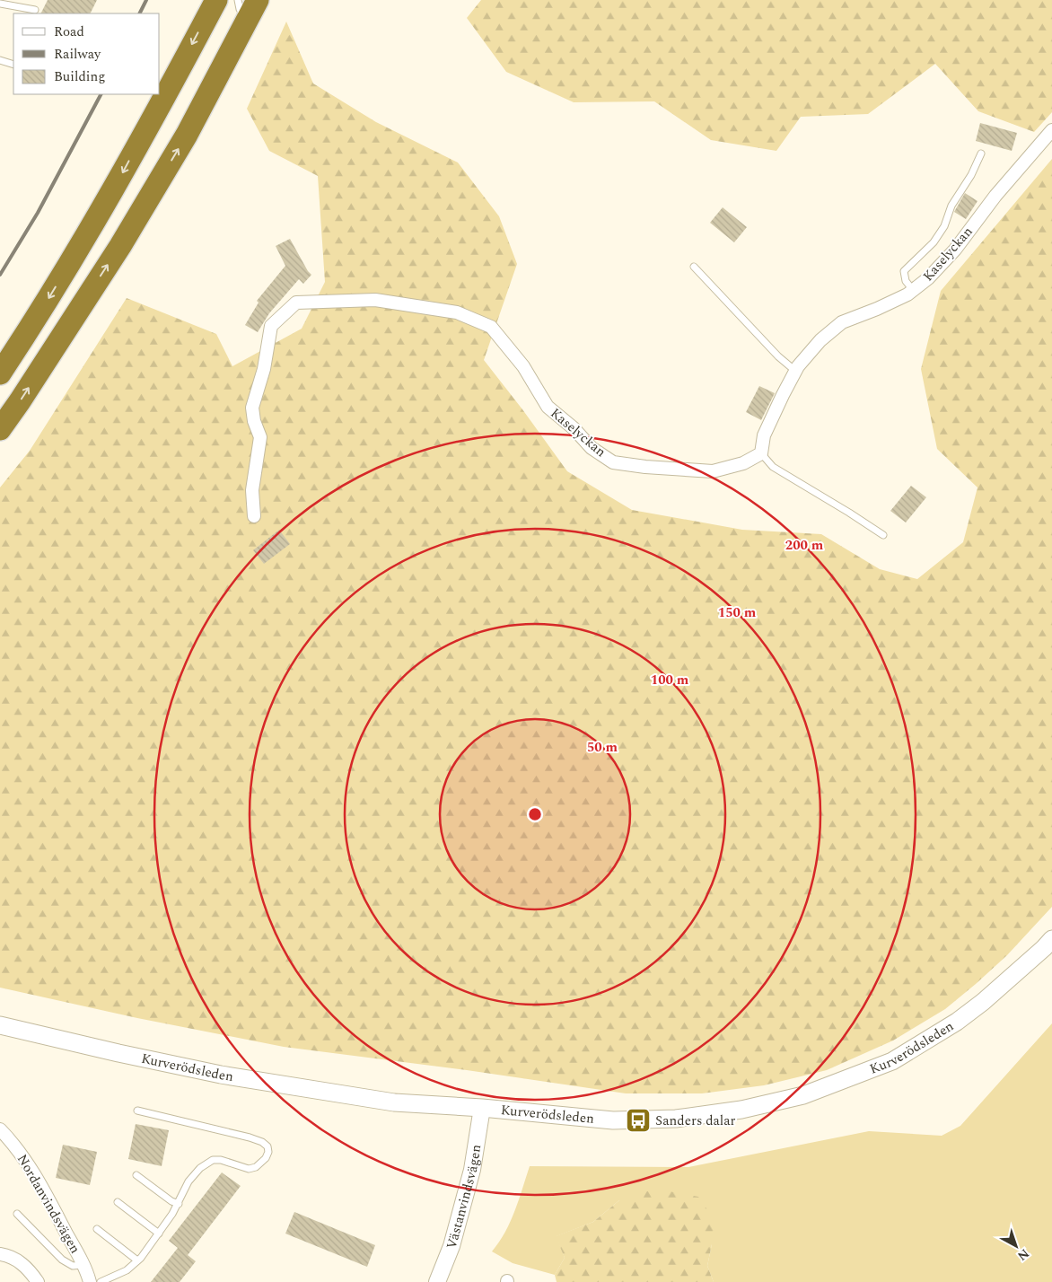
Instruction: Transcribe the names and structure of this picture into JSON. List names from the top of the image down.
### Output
{
  "streets": {
    "main road": ["Kurverödsleden"],
    "street": ["Kaselyckan", "Västanvindsvägen", "Nordanvindsvägen"]
  },
  "crossings": [
    ["Kurverödsleden", "Västanvindsvägen"]
  ],
  "places": {
    "bus stop": ["Sanders dalar"]
  },
  "legend": ["Road", "Railway", "Building"],
  "north": "bottom right",
  "rings": [
    "200 m",
    "150 m",
    "100 m",
    "50 m"
  ]
}
